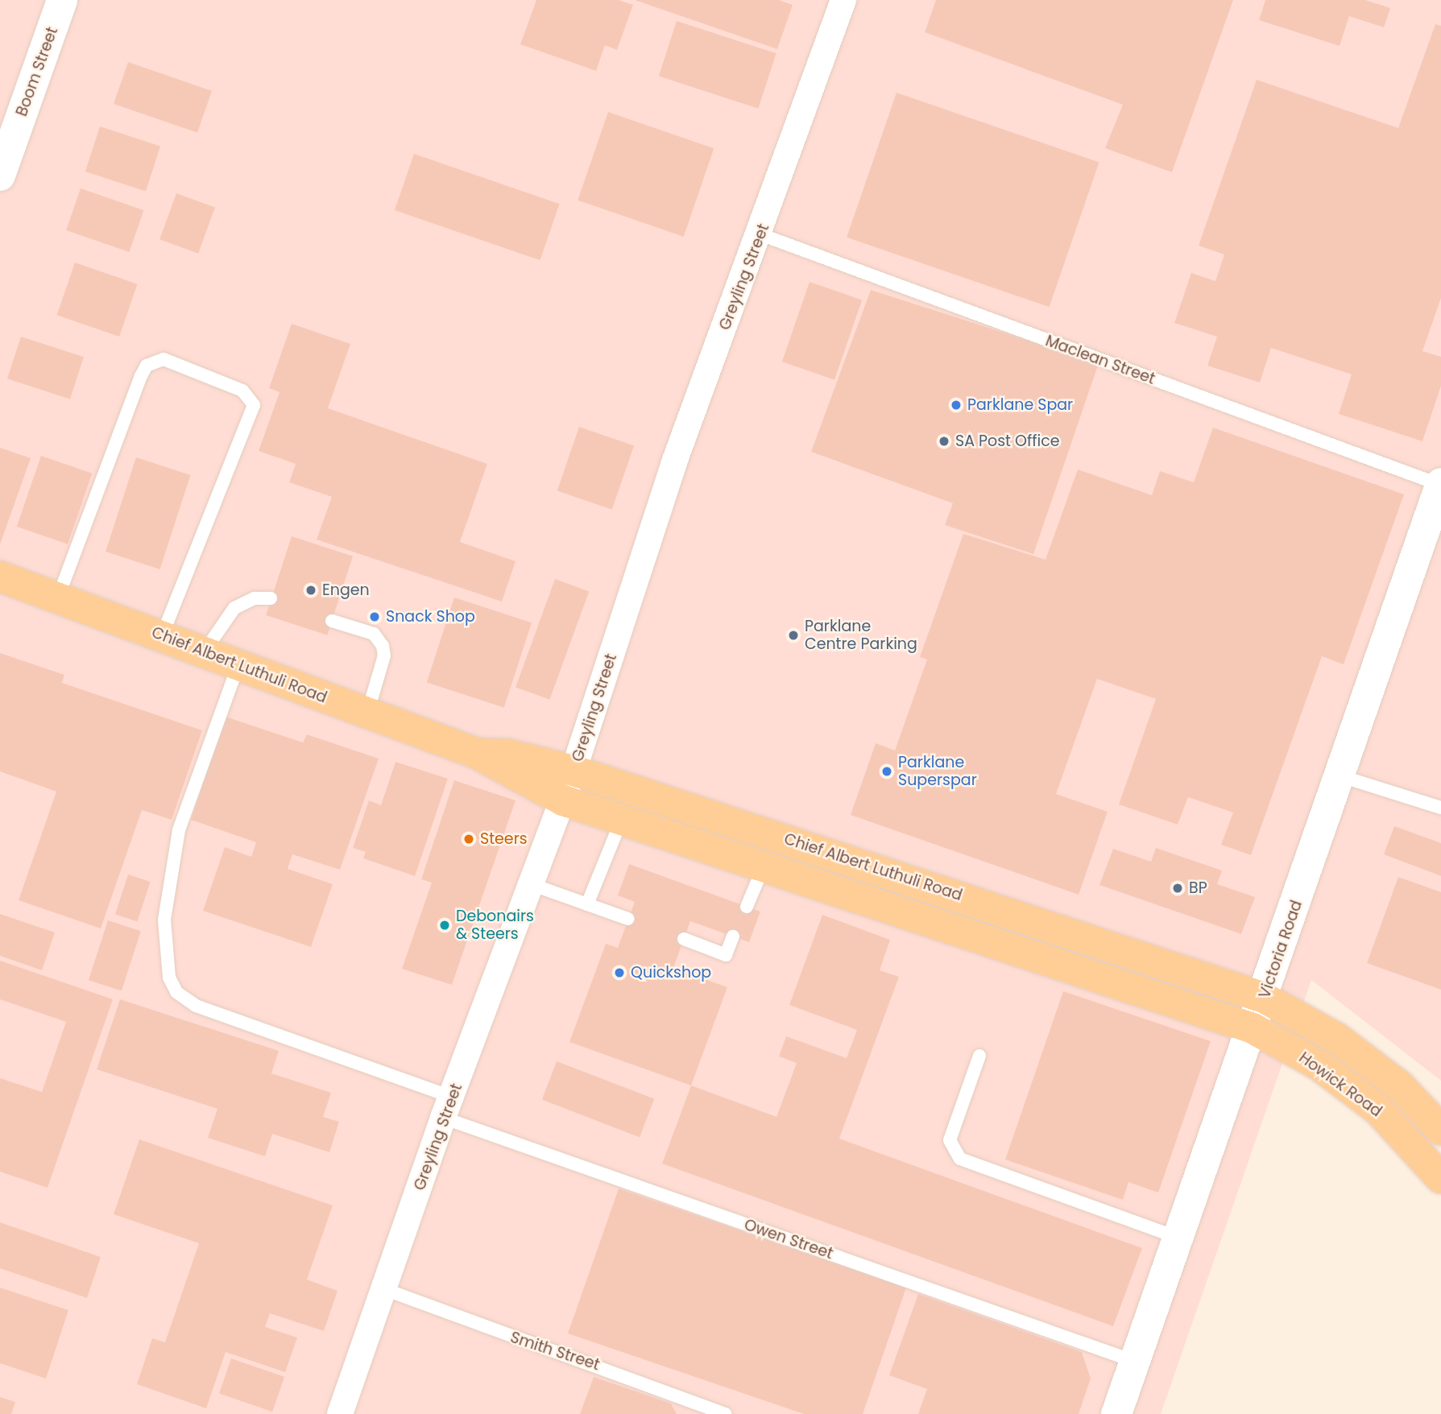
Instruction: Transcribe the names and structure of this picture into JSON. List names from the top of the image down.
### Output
{
  "streets": {
    "main road": [
      "Boom Street",
      "Chief Albert Luthuli Road",
      "Victoria Road",
      "Howick Road"
    ],
    "street": ["Greyling Street"],
    "lane": ["Maclean Street", "Owen Street", "Smith Street"]
  },
  "crossings": [
    ["Greyling Street", "Maclean Street"],
    ["Greyling Street", "Chief Albert Luthuli Road"],
    ["Greyling Street", "Owen Street"],
    ["Greyling Street", "Smith Street"],
    ["Maclean Street", "Victoria Road"],
    ["Chief Albert Luthuli Road", "Victoria Road"],
    ["Chief Albert Luthuli Road", "Howick Road"],
    ["Chief Albert Luthuli Road", "Owen Street"],
    ["Victoria Road", "Howick Road"],
    ["Victoria Road", "Owen Street"]
  ],
  "places": [
    "Parklane Spar",
    "SA Post Office",
    "Engen",
    "Snack Shop",
    "Parklane Centre Parking",
    "Parklane Superspar",
    "Steers",
    "BP",
    "Debonairs & Steers",
    "Quickshop"
  ]
}
